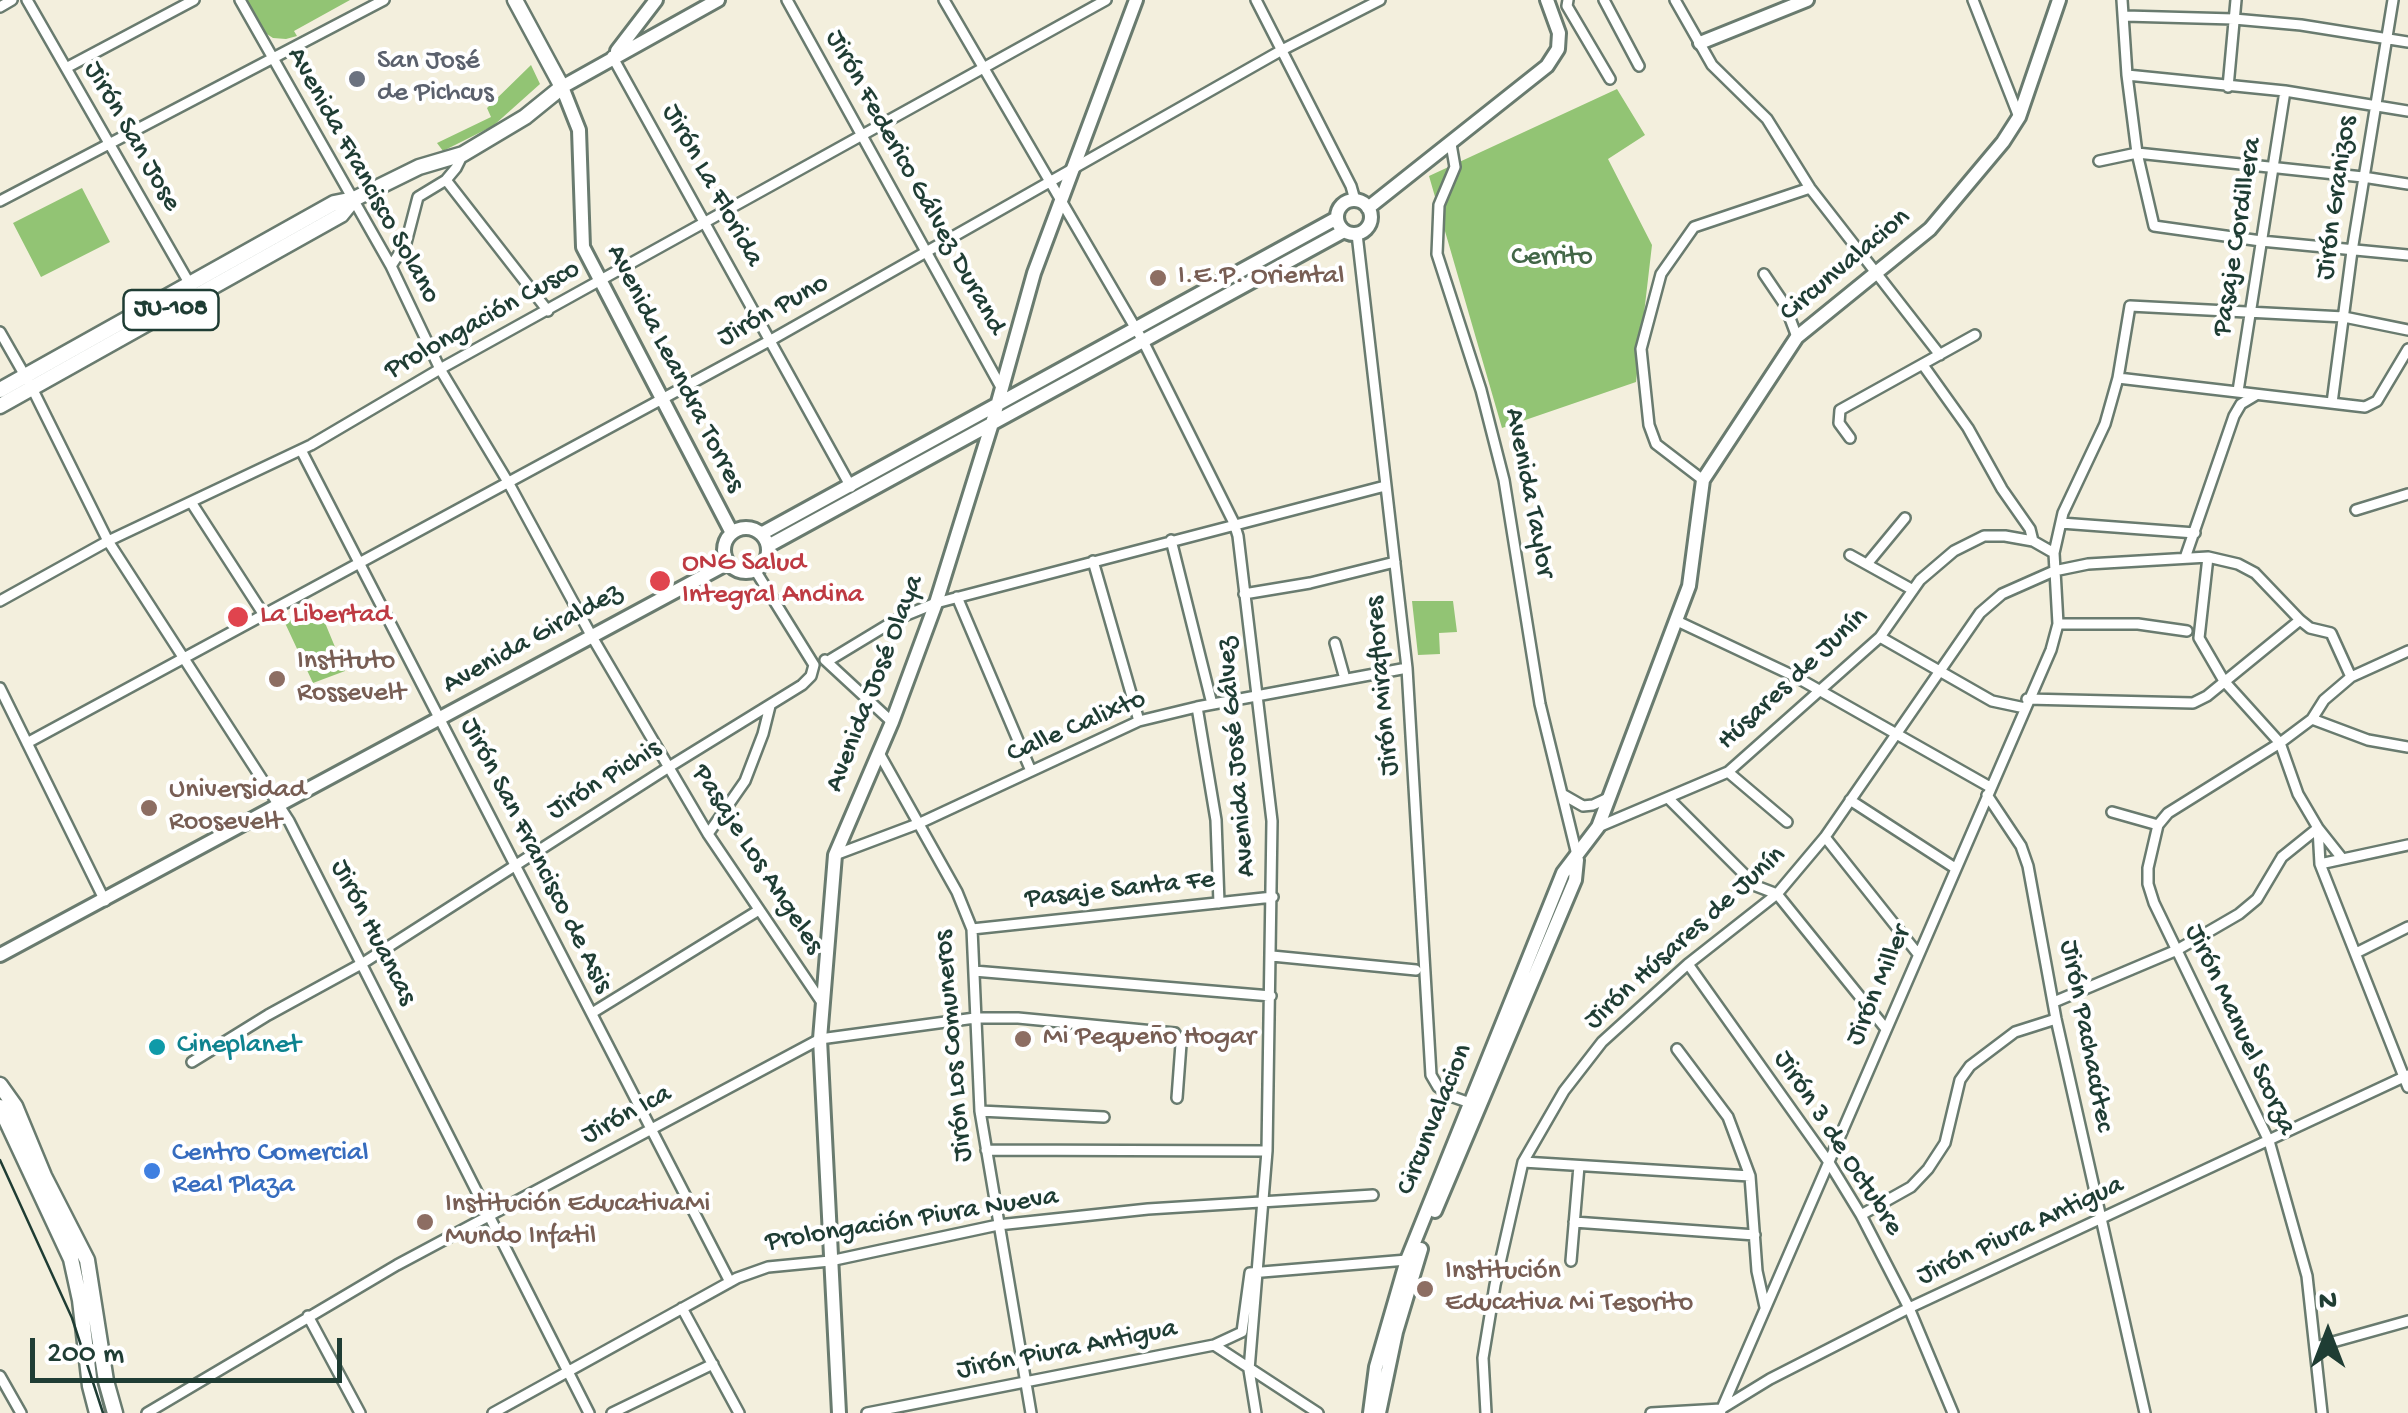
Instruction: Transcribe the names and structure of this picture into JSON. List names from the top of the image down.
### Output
{
  "streets": {
    "main road": ["JU-108", "Avenida Leandra Torres"],
    "street": [
      "Jirón San Jose",
      "Avenida Francisco Solano",
      "Jirón Federico Gálvez Durand",
      "Jirón La Florida",
      "Jirón Granizos",
      "Pasaje Cordillera",
      "Circunvalacion",
      "Jirón Puno",
      "Prolongación Cusco",
      "Avenida Taylor",
      "Avenida Giraldez",
      "Húsares de Junín",
      "Avenida José Olaya",
      "Jirón Miraflores",
      "Calle Calixto",
      "Avenida José Gálvez",
      "Jirón Pichis",
      "Jirón San Francisco de Asis",
      "Pasaje Los Angeles",
      "Pasaje Santa Fe",
      "Jirón Huancas",
      "Jirón Húsares de Junín",
      "Jirón Miller",
      "Jirón Manuel Scorza",
      "Jirón Pachacútec",
      "Jirón Los Comuneros",
      "Jirón Ica",
      "Jirón 3 de Octubre",
      "Prolongación Piura Nueva",
      "Jirón Piura Antigua"
    ]
  },
  "crossings": [
    ["Jirón San Jose", "JU-108"],
    ["Avenida Francisco Solano", "JU-108"],
    ["Avenida Francisco Solano", "Jirón Puno"],
    ["Avenida Francisco Solano", "Prolongación Cusco"],
    ["Avenida Francisco Solano", "Avenida Giraldez"],
    ["Avenida Francisco Solano", "Pasaje Los Angeles"],
    ["Jirón Federico Gálvez Durand", "Jirón Puno"],
    ["Jirón Federico Gálvez Durand", "Prolongación Cusco"],
    ["Jirón Federico Gálvez Durand", "Avenida José Olaya"],
    ["Jirón La Florida", "Jirón Puno"],
    ["Jirón La Florida", "Prolongación Cusco"],
    ["Circunvalacion", "Avenida Taylor"],
    ["Circunvalacion", "Húsares de Junín"],
    ["Circunvalacion", "Jirón Miraflores"],
    ["JU-108", "Avenida Leandra Torres"],
    ["JU-108", "Jirón Huancas"],
    ["Jirón Puno", "Avenida Leandra Torres"],
    ["Jirón Puno", "Avenida José Olaya"],
    ["Jirón Puno", "Avenida José Gálvez"],
    ["Jirón Puno", "Jirón San Francisco de Asis"],
    ["Jirón Puno", "Jirón Huancas"],
    ["Prolongación Cusco", "Avenida Leandra Torres"],
    ["Prolongación Cusco", "Avenida José Gálvez"],
    ["Prolongación Cusco", "Jirón San Francisco de Asis"],
    ["Prolongación Cusco", "Jirón Huancas"],
    ["Avenida Leandra Torres", "Avenida Giraldez"],
    ["Avenida Giraldez", "Jirón San Francisco de Asis"],
    ["Avenida Giraldez", "Pasaje Los Angeles"],
    ["Avenida Giraldez", "Jirón Huancas"],
    ["Avenida José Olaya", "Calle Calixto"],
    ["Avenida José Olaya", "Avenida José Gálvez"],
    ["Avenida José Olaya", "Pasaje Los Angeles"],
    ["Avenida José Olaya", "Jirón Los Comuneros"],
    ["Avenida José Olaya", "Jirón Ica"],
    ["Avenida José Olaya", "Prolongación Piura Nueva"],
    ["Jirón Miraflores", "Calle Calixto"],
    ["Calle Calixto", "Avenida José Gálvez"],
    ["Calle Calixto", "Jirón Los Comuneros"],
    ["Avenida José Gálvez", "Pasaje Santa Fe"],
    ["Avenida José Gálvez", "Prolongación Piura Nueva"],
    ["Avenida José Gálvez", "Jirón Piura Antigua"],
    ["Jirón Pichis", "Jirón San Francisco de Asis"],
    ["Jirón Pichis", "Pasaje Los Angeles"],
    ["Jirón Pichis", "Jirón Huancas"],
    ["Jirón San Francisco de Asis", "Jirón Ica"],
    ["Jirón San Francisco de Asis", "Prolongación Piura Nueva"],
    ["Pasaje Santa Fe", "Jirón Los Comuneros"],
    ["Jirón Huancas", "Jirón Ica"],
    ["Jirón Huancas", "Prolongación Piura Nueva"],
    ["Jirón Húsares de Junín", "Jirón Miller"],
    ["Jirón Húsares de Junín", "Jirón 3 de Octubre"],
    ["Jirón Miller", "Jirón Pachacútec"],
    ["Jirón Miller", "Jirón 3 de Octubre"],
    ["Jirón Miller", "Jirón Piura Antigua"],
    ["Jirón Manuel Scorza", "Jirón Piura Antigua"],
    ["Jirón Pachacútec", "Jirón Piura Antigua"],
    ["Jirón Los Comuneros", "Jirón Ica"],
    ["Jirón Los Comuneros", "Prolongación Piura Nueva"],
    ["Jirón Los Comuneros", "Jirón Piura Antigua"],
    ["Jirón 3 de Octubre", "Jirón Piura Antigua"]
  ],
  "parks": ["Cerrito"],
  "places": [
    "San José de Pichcus",
    "I.E.P. Oriental",
    "ONG Salud Integral Andina",
    "La Libertad",
    "Instituto Rossevelt",
    "Universidad Roosevelt",
    "Mi Pequeño Hogar",
    "Cineplanet",
    "Centro Comercial Real Plaza",
    "Institución EducativaMi Mundo Infatil",
    "Institución Educativa Mi Tesorito"
  ],
  "scale_bar": "200 m",
  "north": "top"
}
